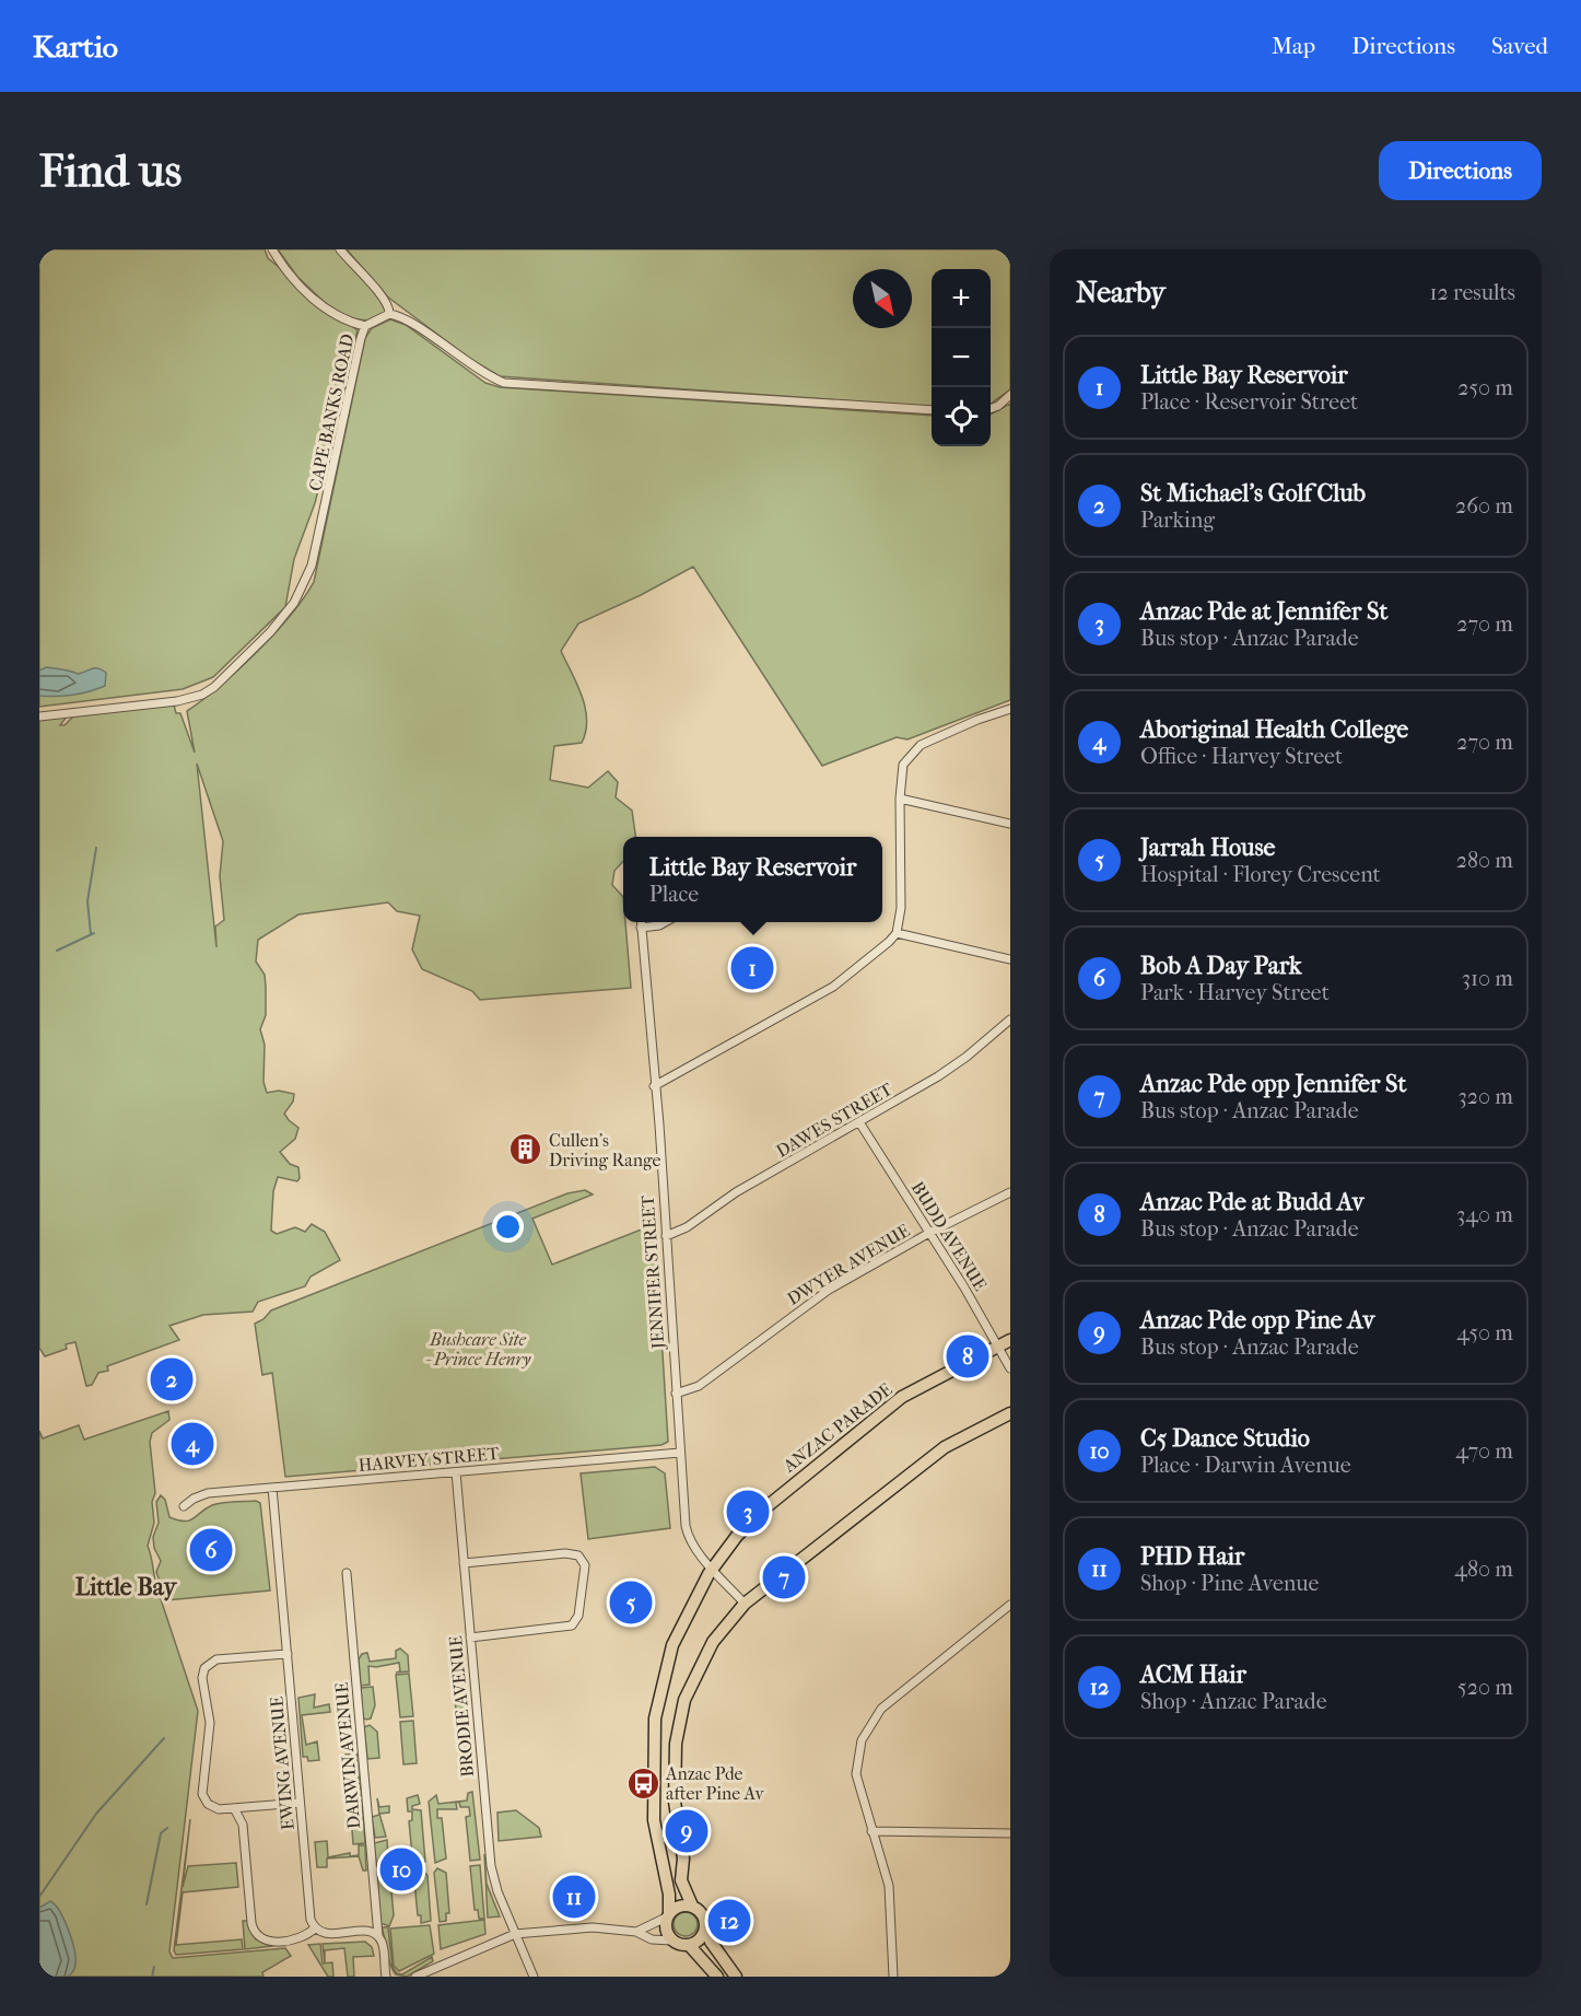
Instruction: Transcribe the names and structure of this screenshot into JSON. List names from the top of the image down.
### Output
{
  "streets": {
    "main road": ["ANZAC PARADE"],
    "street": [
      "CAPE BANKS ROAD",
      "DAWES STREET",
      "BUDD AVENUE",
      "DWYER AVENUE",
      "JENNIFER STREET",
      "HARVEY STREET",
      "BRODIE AVENUE",
      "DARWIN AVENUE",
      "EWING AVENUE"
    ]
  },
  "crossings": [
    ["DAWES STREET", "BUDD AVENUE"],
    ["DAWES STREET", "JENNIFER STREET"],
    ["BUDD AVENUE", "DWYER AVENUE"],
    ["BUDD AVENUE", "ANZAC PARADE"],
    ["DWYER AVENUE", "JENNIFER STREET"],
    ["JENNIFER STREET", "ANZAC PARADE"],
    ["JENNIFER STREET", "HARVEY STREET"],
    ["HARVEY STREET", "BRODIE AVENUE"],
    ["HARVEY STREET", "EWING AVENUE"]
  ],
  "districts": ["Little Bay"],
  "parks": ["Bushcare Site - Prince Henry"],
  "places": {
    "building": ["Cullen's Driving Range"],
    "bus stop": ["Anzac Pde after Pine Av"]
  },
  "north": "bottom right",
  "page": {
    "header": "Kartio",
    "nav": ["Map", "Directions", "Saved"],
    "buttons": "Directions",
    "title": "Find us",
    "heading": ["Nearby", "12 results"],
    "map_buttons": ["+", "−"],
    "list": [
      {
        "mark": "1",
        "name": "Little Bay Reservoir",
        "note": "Place · Reservoir Street",
        "value": "250 m"
      },
      {
        "mark": "2",
        "name": "St Michael's Golf Club",
        "note": "Parking",
        "value": "260 m"
      },
      {
        "mark": "3",
        "name": "Anzac Pde at Jennifer St",
        "note": "Bus stop · Anzac Parade",
        "value": "270 m"
      },
      {
        "mark": "4",
        "name": "Aboriginal Health College",
        "note": "Office · Harvey Street",
        "value": "270 m"
      },
      {
        "mark": "5",
        "name": "Jarrah House",
        "note": "Hospital · Florey Crescent",
        "value": "280 m"
      },
      {
        "mark": "6",
        "name": "Bob A Day Park",
        "note": "Park · Harvey Street",
        "value": "310 m"
      },
      {
        "mark": "7",
        "name": "Anzac Pde opp Jennifer St",
        "note": "Bus stop · Anzac Parade",
        "value": "320 m"
      },
      {
        "mark": "8",
        "name": "Anzac Pde at Budd Av",
        "note": "Bus stop · Anzac Parade",
        "value": "340 m"
      },
      {
        "mark": "9",
        "name": "Anzac Pde opp Pine Av",
        "note": "Bus stop · Anzac Parade",
        "value": "450 m"
      },
      {
        "mark": "10",
        "name": "C5 Dance Studio",
        "note": "Place · Darwin Avenue",
        "value": "470 m"
      },
      {
        "mark": "11",
        "name": "PHD Hair",
        "note": "Shop · Pine Avenue",
        "value": "480 m"
      },
      {
        "mark": "12",
        "name": "ACM Hair",
        "note": "Shop · Anzac Parade",
        "value": "520 m"
      }
    ],
    "popup": ["Little Bay Reservoir", "Place"],
    "pins": [
      "1",
      "8",
      "2",
      "4",
      "3",
      "6",
      "7",
      "5",
      "9",
      "10",
      "11",
      "12"
    ]
  }
}
